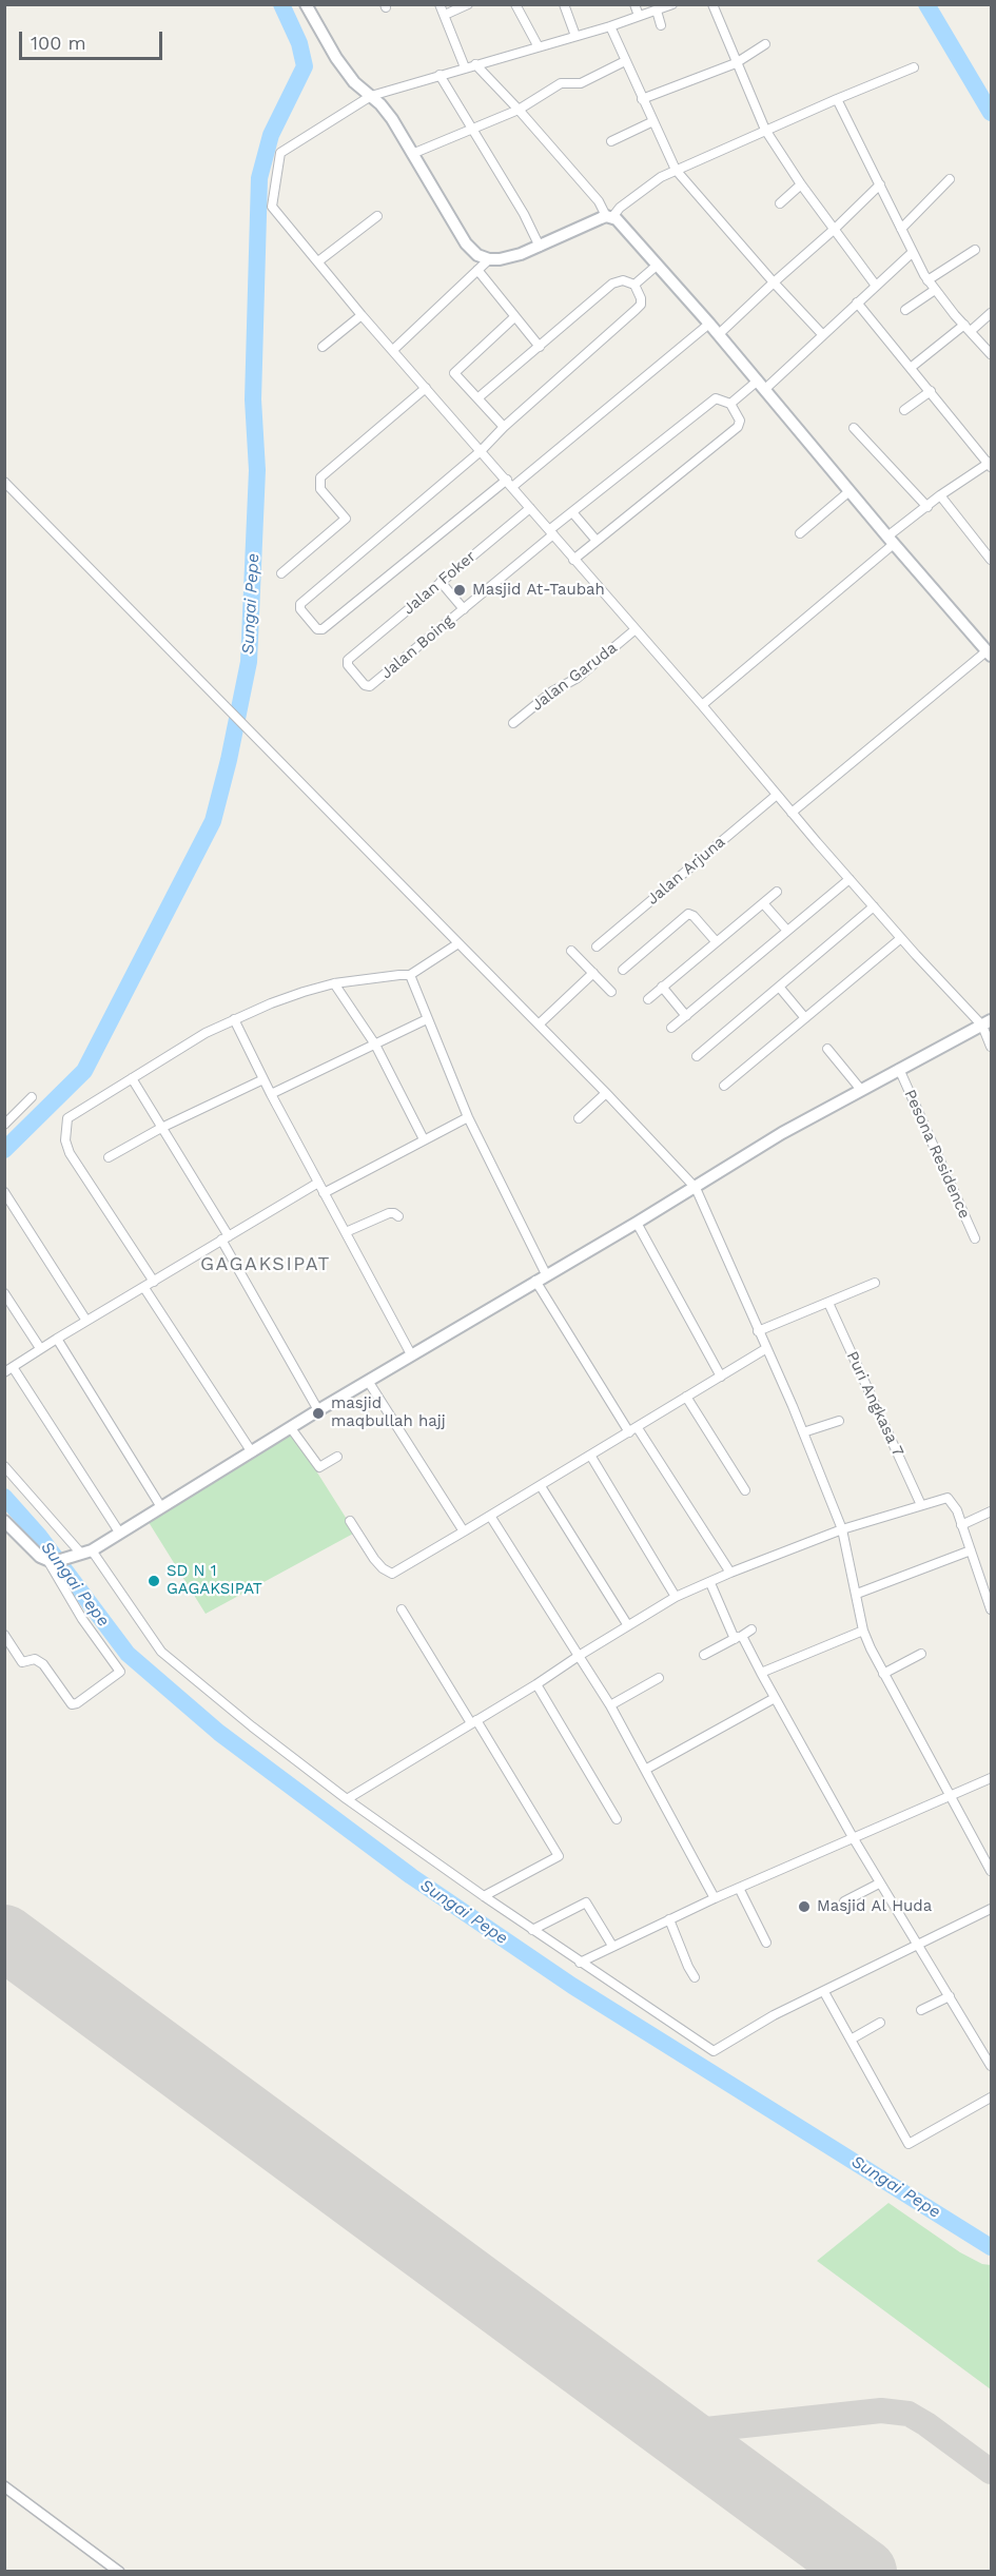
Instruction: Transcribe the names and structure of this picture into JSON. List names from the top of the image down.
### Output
{
  "streets": {
    "street": [
      "Jalan Foker",
      "Jalan Boing",
      "Jalan Garuda",
      "Jalan Arjuna",
      "Pesona Residence",
      "Puri Angkasa 7"
    ]
  },
  "crossings": [
    ["Jalan Foker", "Jalan Boing"]
  ],
  "districts": ["GAGAKSIPAT"],
  "water": ["Sungai Pepe"],
  "places": [
    "Masjid At-Taubah",
    "masjid maqbullah hajj",
    "SD N 1 GAGAKSIPAT",
    "Masjid Al Huda"
  ],
  "scale_bar": "100 m"
}
